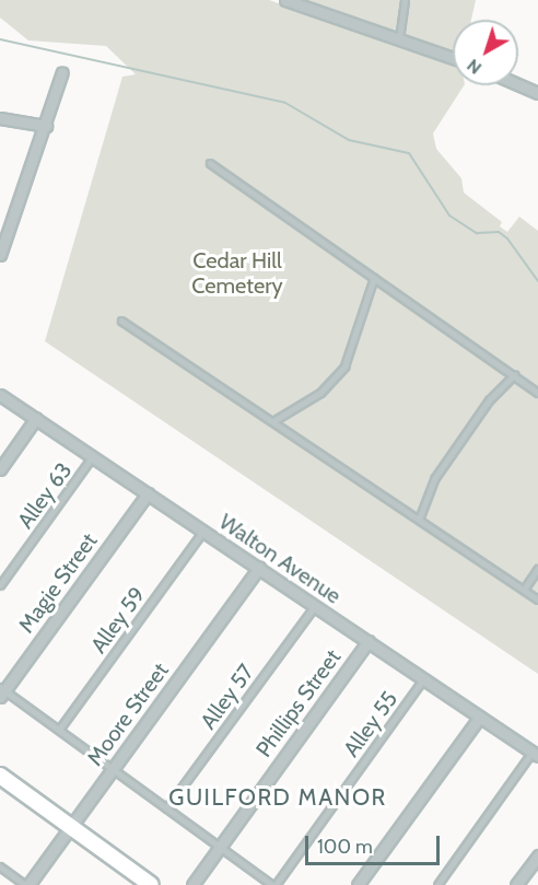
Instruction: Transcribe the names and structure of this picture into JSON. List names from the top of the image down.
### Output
{
  "streets": {
    "street": [
      "Walton Avenue",
      "Magie Street",
      "Phillips Street",
      "Moore Street"
    ],
    "lane": [
      "Alley 63",
      "Alley 59",
      "Alley 57",
      "Alley 55"
    ]
  },
  "crossings": [
    ["Alley 63", "Walton Avenue"],
    ["Walton Avenue", "Magie Street"],
    ["Walton Avenue", "Alley 59"],
    ["Walton Avenue", "Alley 57"],
    ["Walton Avenue", "Phillips Street"],
    ["Walton Avenue", "Moore Street"],
    ["Walton Avenue", "Alley 55"]
  ],
  "districts": ["GUILFORD MANOR"],
  "parks": ["Cedar Hill Cemetery"],
  "scale_bar": "100 m",
  "north": "bottom left"
}
